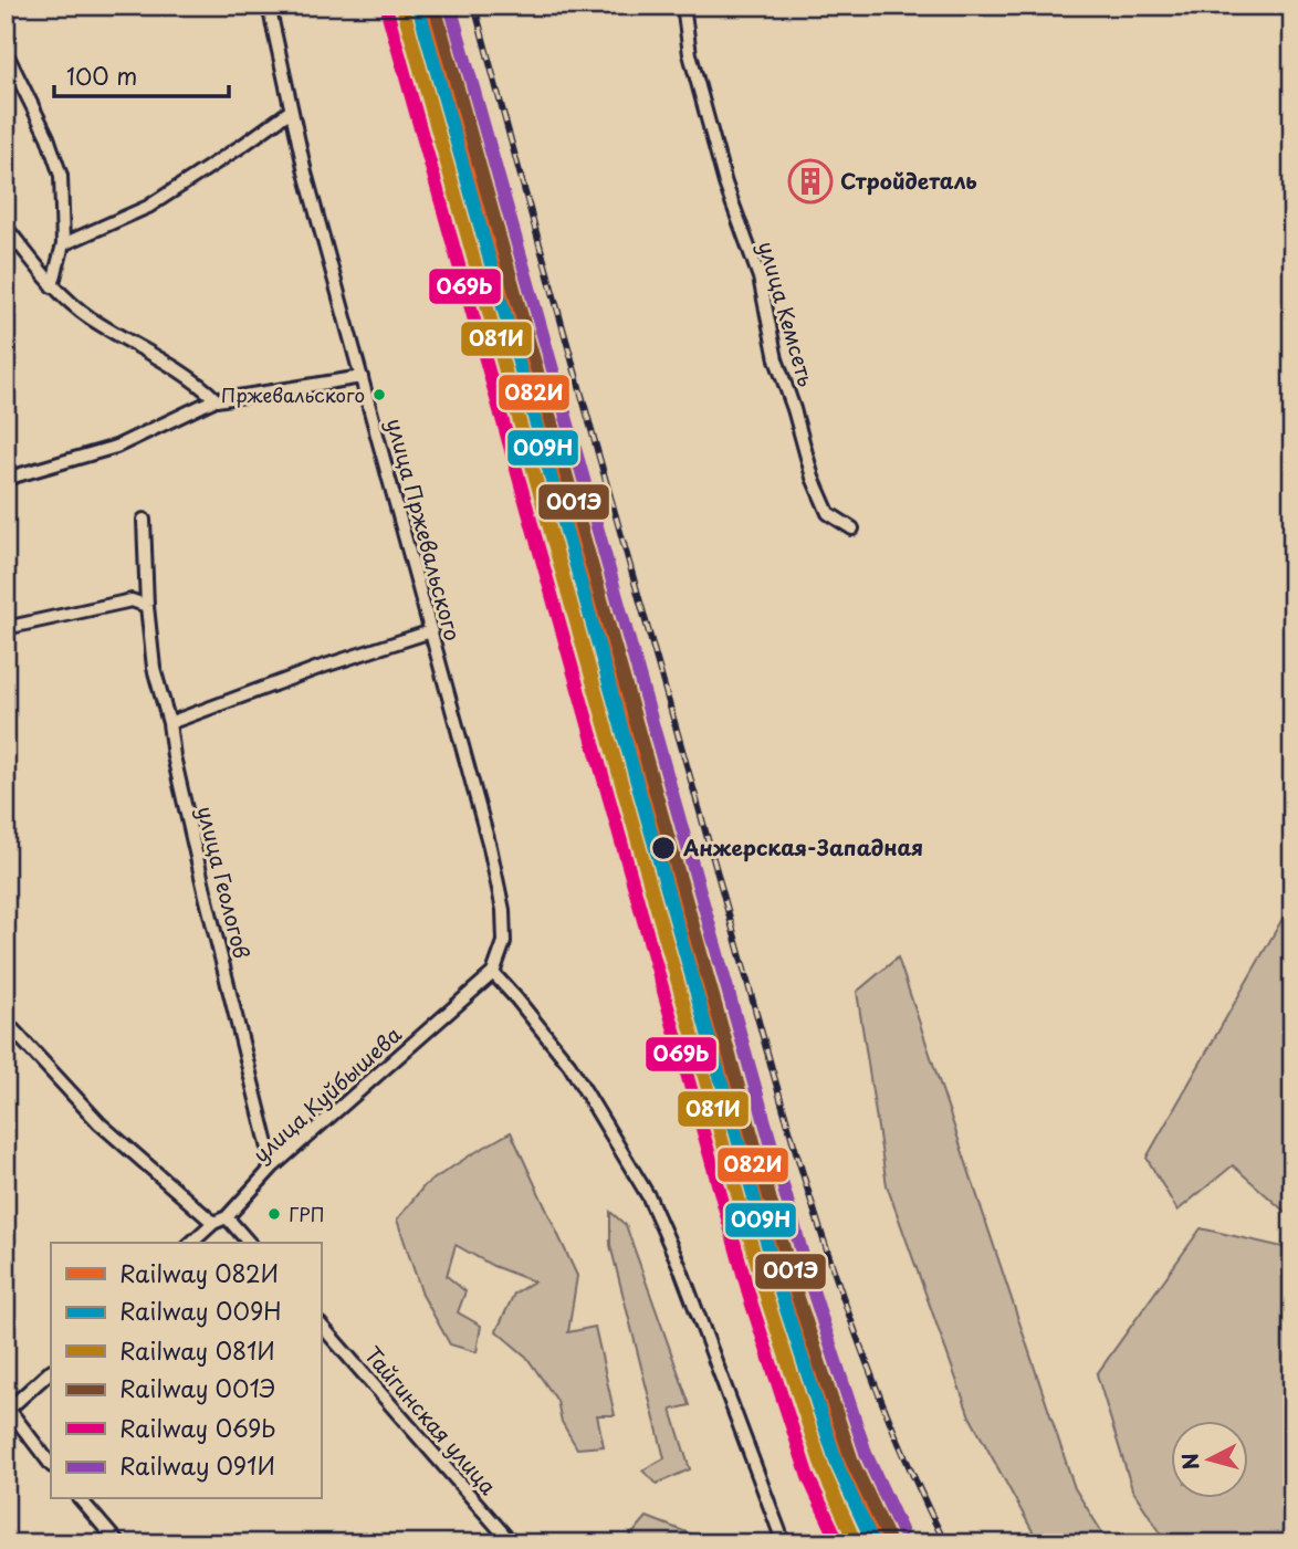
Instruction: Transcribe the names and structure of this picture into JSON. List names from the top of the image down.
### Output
{
  "streets": {
    "street": [
      "улица Кемсеть",
      "улица Пржевальского",
      "улица Геологов",
      "улица Куйбышева",
      "Тайгинская улица"
    ]
  },
  "crossings": [
    ["улица Пржевальского", "улица Куйбышева"],
    ["улица Геологов", "улица Куйбышева"]
  ],
  "places": {
    "building": ["Стройдеталь"],
    "other": ["Пржевальского", "Анжерская-Западная", "ГРП"]
  },
  "lines": [
    "rail line 082И",
    "rail line 009Н",
    "rail line 001Э",
    "rail line 091И",
    "rail line 081И",
    "rail line 069Ь"
  ],
  "legend": [
    "Railway 082И",
    "Railway 009Н",
    "Railway 081И",
    "Railway 001Э",
    "Railway 069Ь",
    "Railway 091И"
  ],
  "scale_bar": "100 m",
  "north": "left"
}
